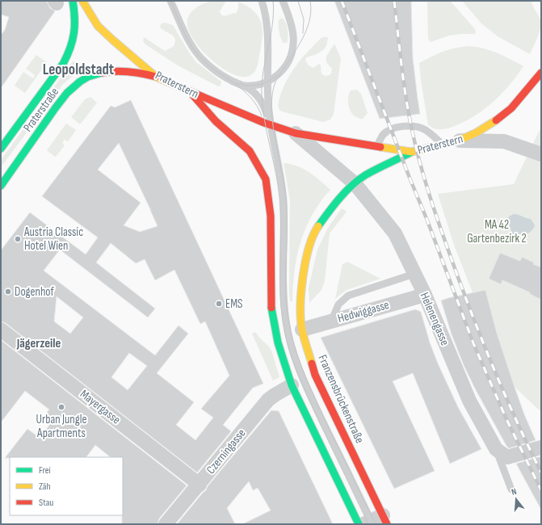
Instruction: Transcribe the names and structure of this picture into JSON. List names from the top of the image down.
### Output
{
  "streets": {
    "main road": ["Praterstern", "Praterstraße", "Franzensbrückenstraße"],
    "street": [
      "Hedwiggasse",
      "Helenengasse",
      "Mayergasse",
      "Czerningasse"
    ]
  },
  "crossings": [
    ["Praterstern", "Praterstraße"],
    ["Praterstern", "Helenengasse"],
    ["Praterstern", "Franzensbrückenstraße"],
    ["Hedwiggasse", "Helenengasse"],
    ["Hedwiggasse", "Franzensbrückenstraße"],
    ["Helenengasse", "Franzensbrückenstraße"],
    ["Mayergasse", "Czerningasse"]
  ],
  "districts": ["Leopoldstadt", "Jägerzeile"],
  "parks": ["MA 42 Gartenbezirk 2"],
  "places": [
    "Austria Classic Hotel Wien",
    "Dogenhof",
    "EMS",
    "Urban Jungle Apartments"
  ],
  "legend": ["Frei", "Zäh", "Stau"],
  "north": "top"
}
